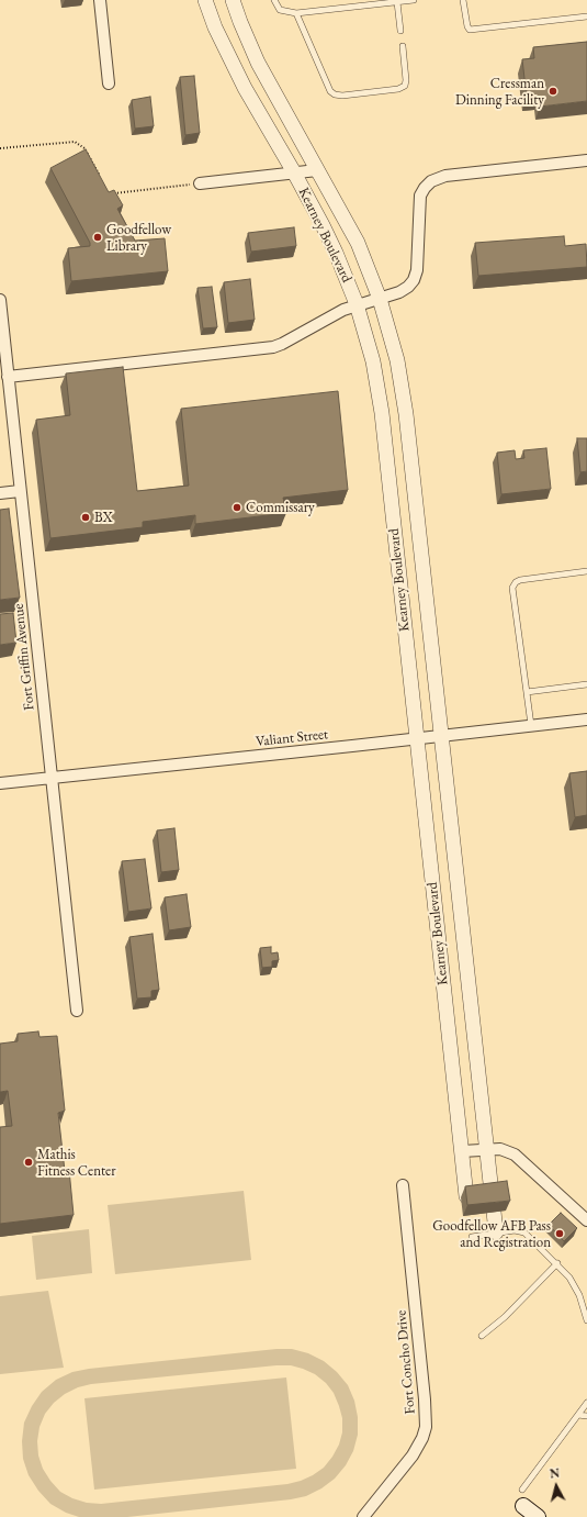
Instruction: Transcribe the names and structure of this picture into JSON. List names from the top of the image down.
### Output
{
  "streets": {
    "street": [
      "Kearney Boulevard",
      "Fort Griffin Avenue",
      "Valiant Street",
      "Fort Concho Drive"
    ]
  },
  "crossings": [
    ["Kearney Boulevard", "Valiant Street"],
    ["Fort Griffin Avenue", "Valiant Street"]
  ],
  "places": [
    "Cressman Dinning Facility",
    "Goodfellow Library",
    "Commissary",
    "BX",
    "Mathis Fitness Center",
    "Goodfellow AFB Pass and Registration"
  ],
  "north": "top"
}
